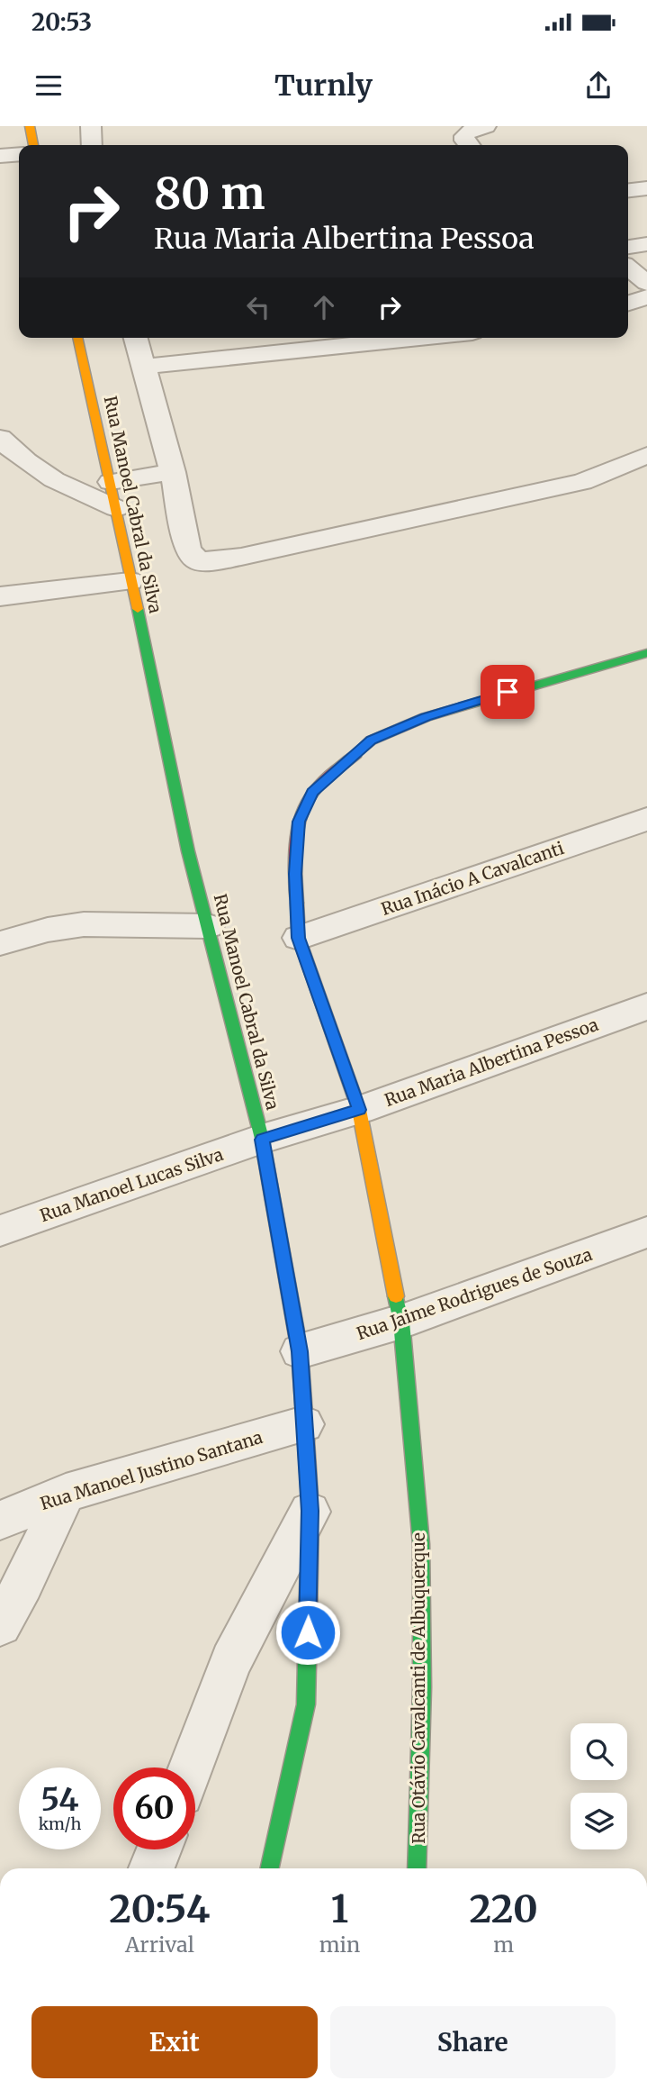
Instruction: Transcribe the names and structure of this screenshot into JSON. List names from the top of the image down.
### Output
{
  "streets": {
    "main road": ["Rua Manoel Cabral da Silva", "Rua Otávio Cavalcanti de Albuquerque"],
    "street": [
      "Rua Inácio A Cavalcanti",
      "Rua Maria Albertina Pessoa",
      "Rua Manoel Lucas Silva",
      "Rua Jaime Rodrigues de Souza",
      "Rua Manoel Justino Santana"
    ]
  },
  "crossings": [
    ["Rua Manoel Cabral da Silva", "Rua Maria Albertina Pessoa"],
    ["Rua Manoel Cabral da Silva", "Rua Manoel Lucas Silva"],
    ["Rua Manoel Cabral da Silva", "Rua Jaime Rodrigues de Souza"],
    ["Rua Manoel Cabral da Silva", "Rua Manoel Justino Santana"],
    ["Rua Inácio A Cavalcanti", "Rua Otávio Cavalcanti de Albuquerque"],
    ["Rua Maria Albertina Pessoa", "Rua Manoel Lucas Silva"],
    ["Rua Maria Albertina Pessoa", "Rua Otávio Cavalcanti de Albuquerque"],
    ["Rua Jaime Rodrigues de Souza", "Rua Otávio Cavalcanti de Albuquerque"]
  ],
  "page": {
    "status": "20:53",
    "header": "Turnly",
    "turn": ["80 m", "Rua Maria Albertina Pessoa"],
    "speed": "54 km/h",
    "limit": "60",
    "eta": [
      "20:54",
      "Arrival",
      "1",
      "min",
      "220",
      "m"
    ],
    "buttons": ["Exit", "Share"]
  }
}
